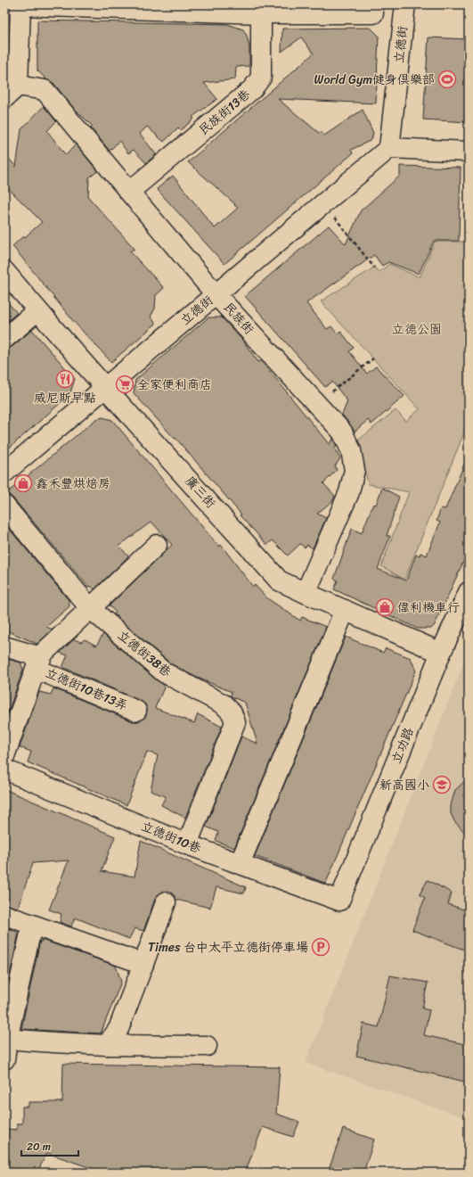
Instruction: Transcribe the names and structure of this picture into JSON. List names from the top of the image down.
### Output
{
  "streets": {
    "street": [
      "立德街",
      "民族街13巷",
      "民族街",
      "廣三街",
      "立德街38巷",
      "立德街10巷13弄",
      "立功路",
      "立德街10巷"
    ]
  },
  "crossings": [
    ["立德街", "民族街"],
    ["立德街", "廣三街"],
    ["民族街13巷", "民族街"],
    ["民族街", "廣三街"],
    ["廣三街", "立功路"],
    ["立德街38巷", "立德街10巷13弄"],
    ["立德街38巷", "立德街10巷"],
    ["立功路", "立德街10巷"]
  ],
  "parks": ["立德公園"],
  "places": {
    "sports": ["World Gym健身俱樂部"],
    "restaurant": ["威尼斯早點"],
    "supermarket": ["全家便利商店"],
    "shop": ["鑫禾豐烘焙房", "偉利機車行"],
    "school or university": ["新高國小"],
    "parking": ["Times 台中太平立德街停車場"]
  },
  "scale_bar": "20 m"
}
